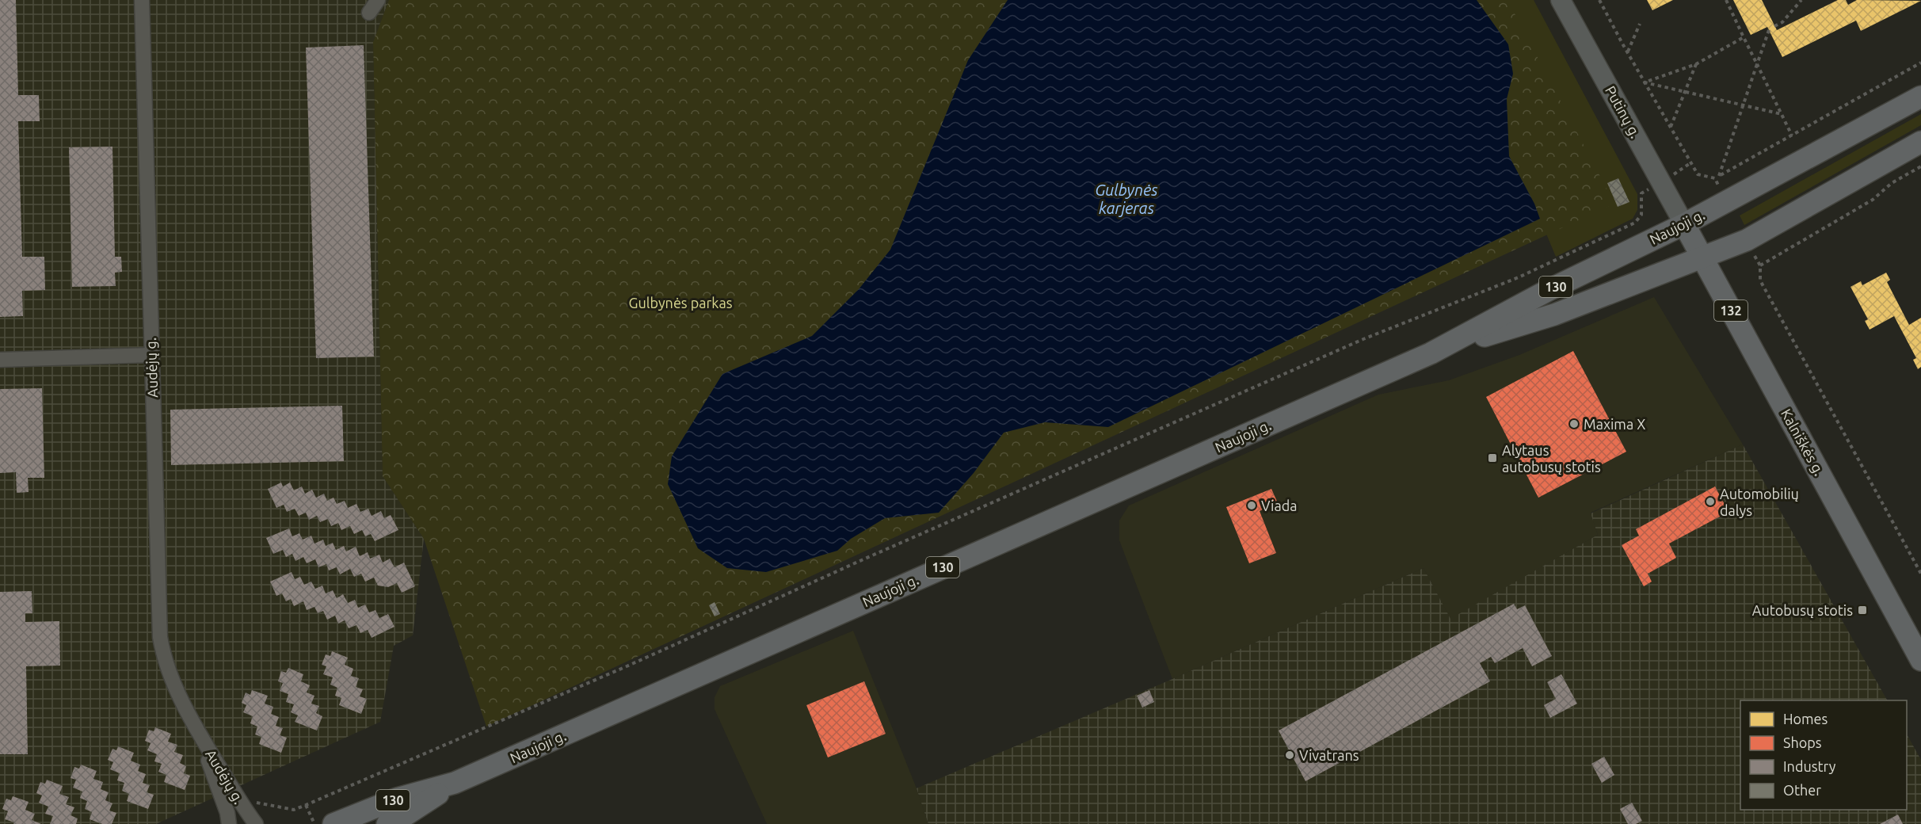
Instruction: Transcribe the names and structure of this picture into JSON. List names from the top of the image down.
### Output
{
  "streets": {
    "main road": [
      "Putinų g.",
      "Naujoji g.",
      "130",
      "132",
      "Kalniškės g."
    ],
    "street": ["Audėjų g."]
  },
  "crossings": [
    ["Putinų g.", "Naujoji g."],
    ["Putinų g.", "Kalniškės g."],
    ["Naujoji g.", "Kalniškės g."]
  ],
  "water": ["Gulbynės karjeras"],
  "parks": ["Gulbynės parkas"],
  "places": {
    "other": [
      "Maxima X",
      "Automobilių dalys",
      "Viada",
      "Vivatrans"
    ],
    "transit": ["Alytaus autobusų stotis", "Autobusų stotis"]
  },
  "legend": [
    "Homes",
    "Shops",
    "Industry",
    "Other"
  ]
}
